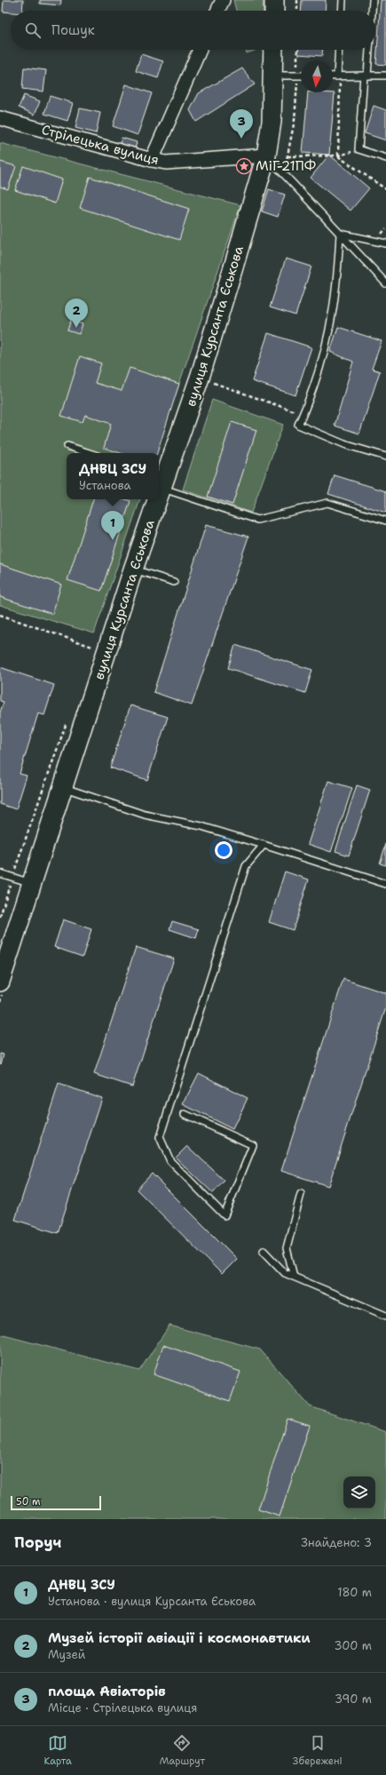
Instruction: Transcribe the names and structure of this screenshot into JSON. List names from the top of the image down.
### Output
{
  "streets": {
    "street": ["Стрілецька вулиця", "вулиця Курсанта Єськова"]
  },
  "crossings": [
    ["Стрілецька вулиця", "вулиця Курсанта Єськова"]
  ],
  "places": {
    "place": ["МіГ-21ПФ"]
  },
  "scale_bar": "50 m",
  "north": "bottom",
  "page": {
    "search": "Пошук",
    "pins": ["3", "2", "1"],
    "popup": ["ДНВЦ ЗСУ", "Установа"],
    "scale": "50 m",
    "heading": ["Поруч", "Знайдено: 3"],
    "list": [
      {
        "mark": "1",
        "name": "ДНВЦ ЗСУ",
        "note": "Установа · вулиця Курсанта Єськова",
        "value": "180 m"
      },
      {
        "mark": "2",
        "name": "Музей історії авіації і космонавтики",
        "note": "Музей",
        "value": "300 m"
      },
      {
        "mark": "3",
        "name": "площа Авіаторів",
        "note": "Місце · Стрілецька вулиця",
        "value": "390 m"
      }
    ],
    "nav": ["Карта", "Маршрут", "Збережені"]
  }
}
